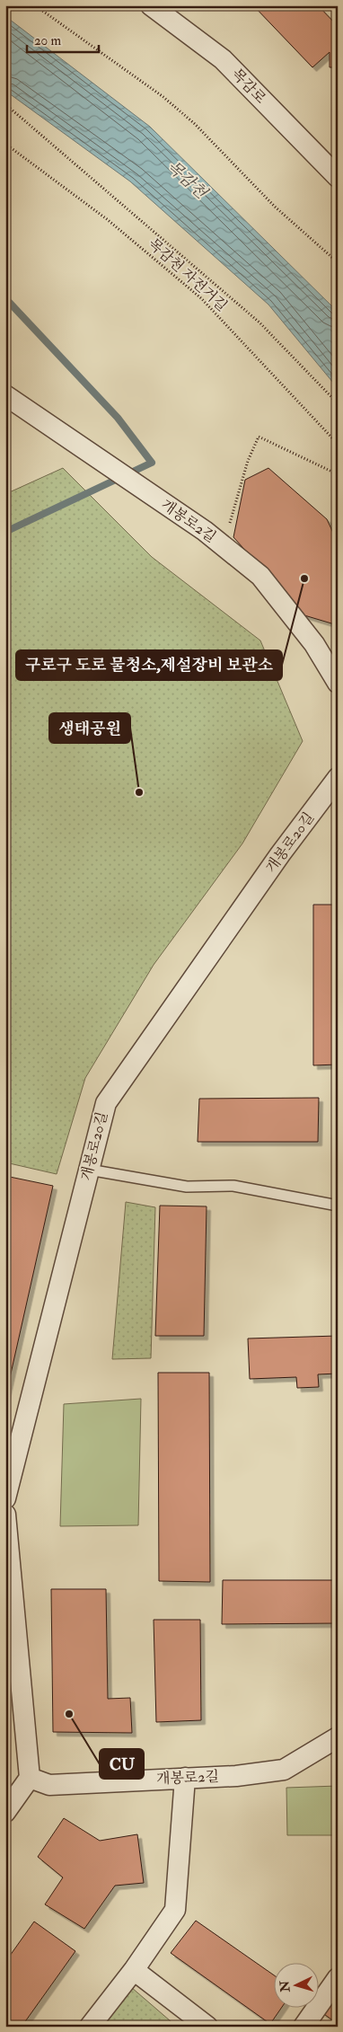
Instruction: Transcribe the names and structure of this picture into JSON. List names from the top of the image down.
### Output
{
  "streets": {
    "street": ["목감로", "개봉로2길", "개봉로20길"],
    "path": ["목감천 자전거길"]
  },
  "water": ["목감천"],
  "places": ["구로구 도로 물청소,제설장비 보관소", "생태공원", "CU"],
  "scale_bar": "20 m",
  "north": "left"
}
